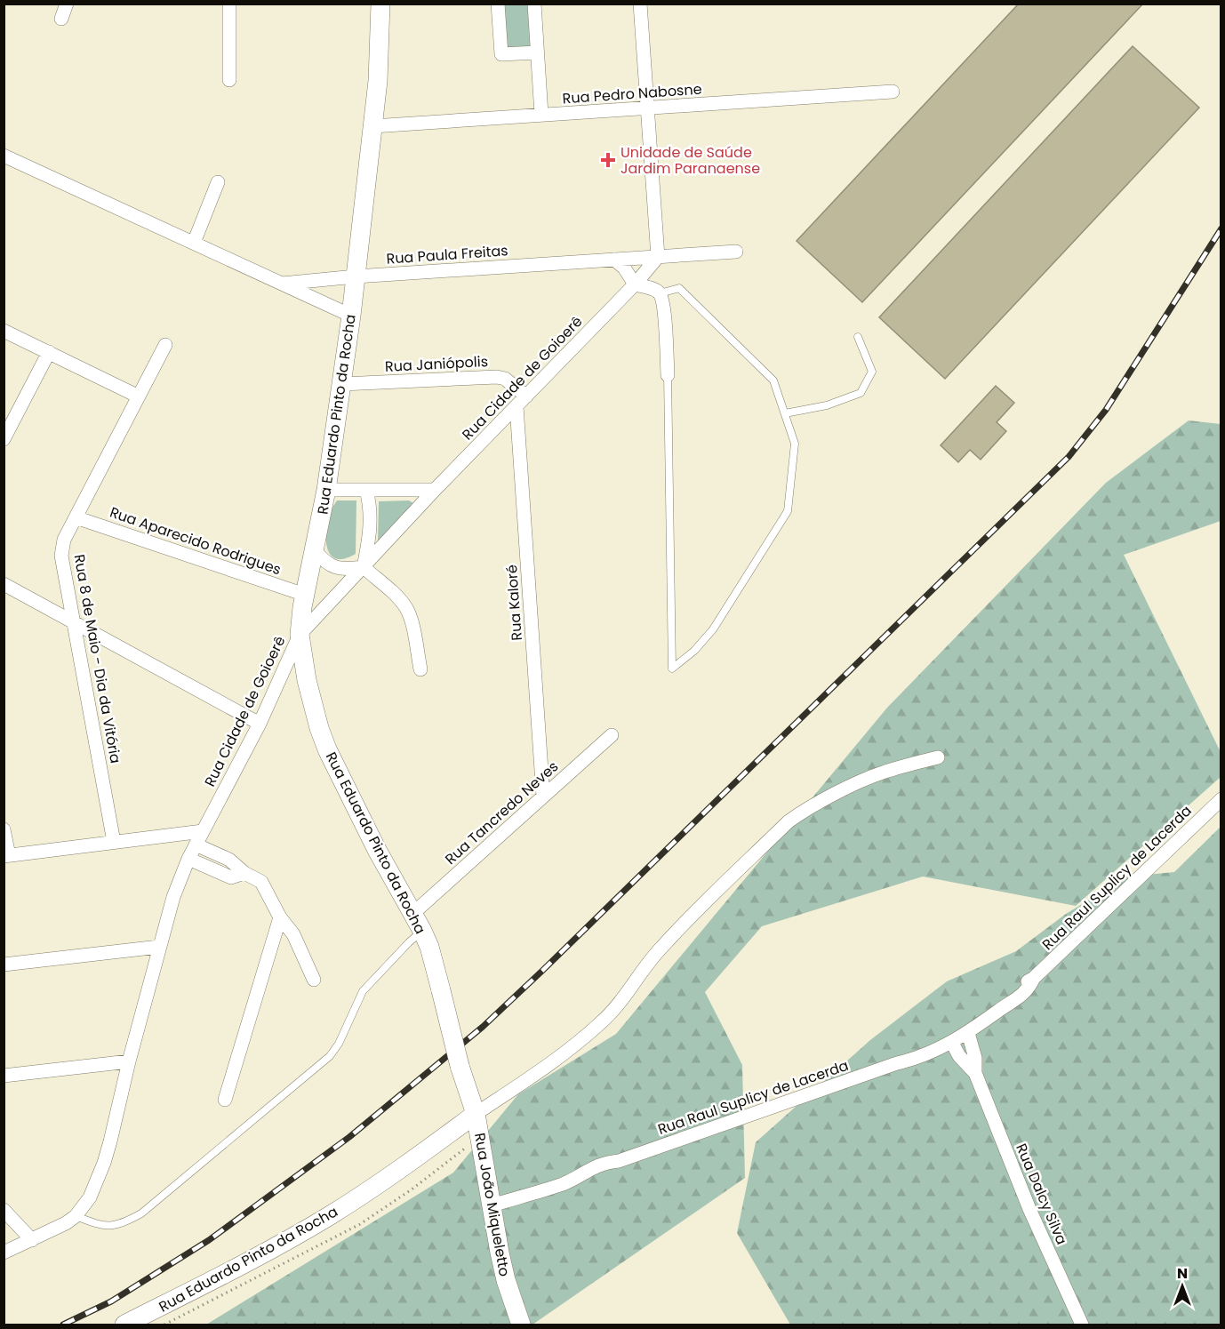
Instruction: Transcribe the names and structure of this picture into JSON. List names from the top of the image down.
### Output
{
  "streets": {
    "main road": ["Rua Eduardo Pinto da Rocha", "Rua João Miqueletto"],
    "street": [
      "Rua Pedro Nabosne",
      "Rua Paula Freitas",
      "Rua Janiópolis",
      "Rua Cidade de Goioerê",
      "Rua Aparecido Rodrigues",
      "Rua Kaloré",
      "Rua 8 de Maio - Dia da Vitória",
      "Rua Tancredo Neves",
      "Rua Raul Suplicy de Lacerda",
      "Rua Dalcy Silva"
    ]
  },
  "crossings": [
    ["Rua Pedro Nabosne", "Rua Eduardo Pinto da Rocha"],
    ["Rua Paula Freitas", "Rua Cidade de Goioerê"],
    ["Rua Paula Freitas", "Rua Eduardo Pinto da Rocha"],
    ["Rua Janiópolis", "Rua Cidade de Goioerê"],
    ["Rua Janiópolis", "Rua Eduardo Pinto da Rocha"],
    ["Rua Janiópolis", "Rua Kaloré"],
    ["Rua Cidade de Goioerê", "Rua Eduardo Pinto da Rocha"],
    ["Rua Cidade de Goioerê", "Rua Kaloré"],
    ["Rua Eduardo Pinto da Rocha", "Rua Aparecido Rodrigues"],
    ["Rua Eduardo Pinto da Rocha", "Rua Tancredo Neves"],
    ["Rua Eduardo Pinto da Rocha", "Rua João Miqueletto"],
    ["Rua Aparecido Rodrigues", "Rua 8 de Maio - Dia da Vitória"],
    ["Rua Kaloré", "Rua Tancredo Neves"],
    ["Rua Raul Suplicy de Lacerda", "Rua Dalcy Silva"],
    ["Rua Raul Suplicy de Lacerda", "Rua João Miqueletto"]
  ],
  "places": {
    "health": ["Unidade de Saúde Jardim Paranaense"]
  },
  "north": "top"
}
